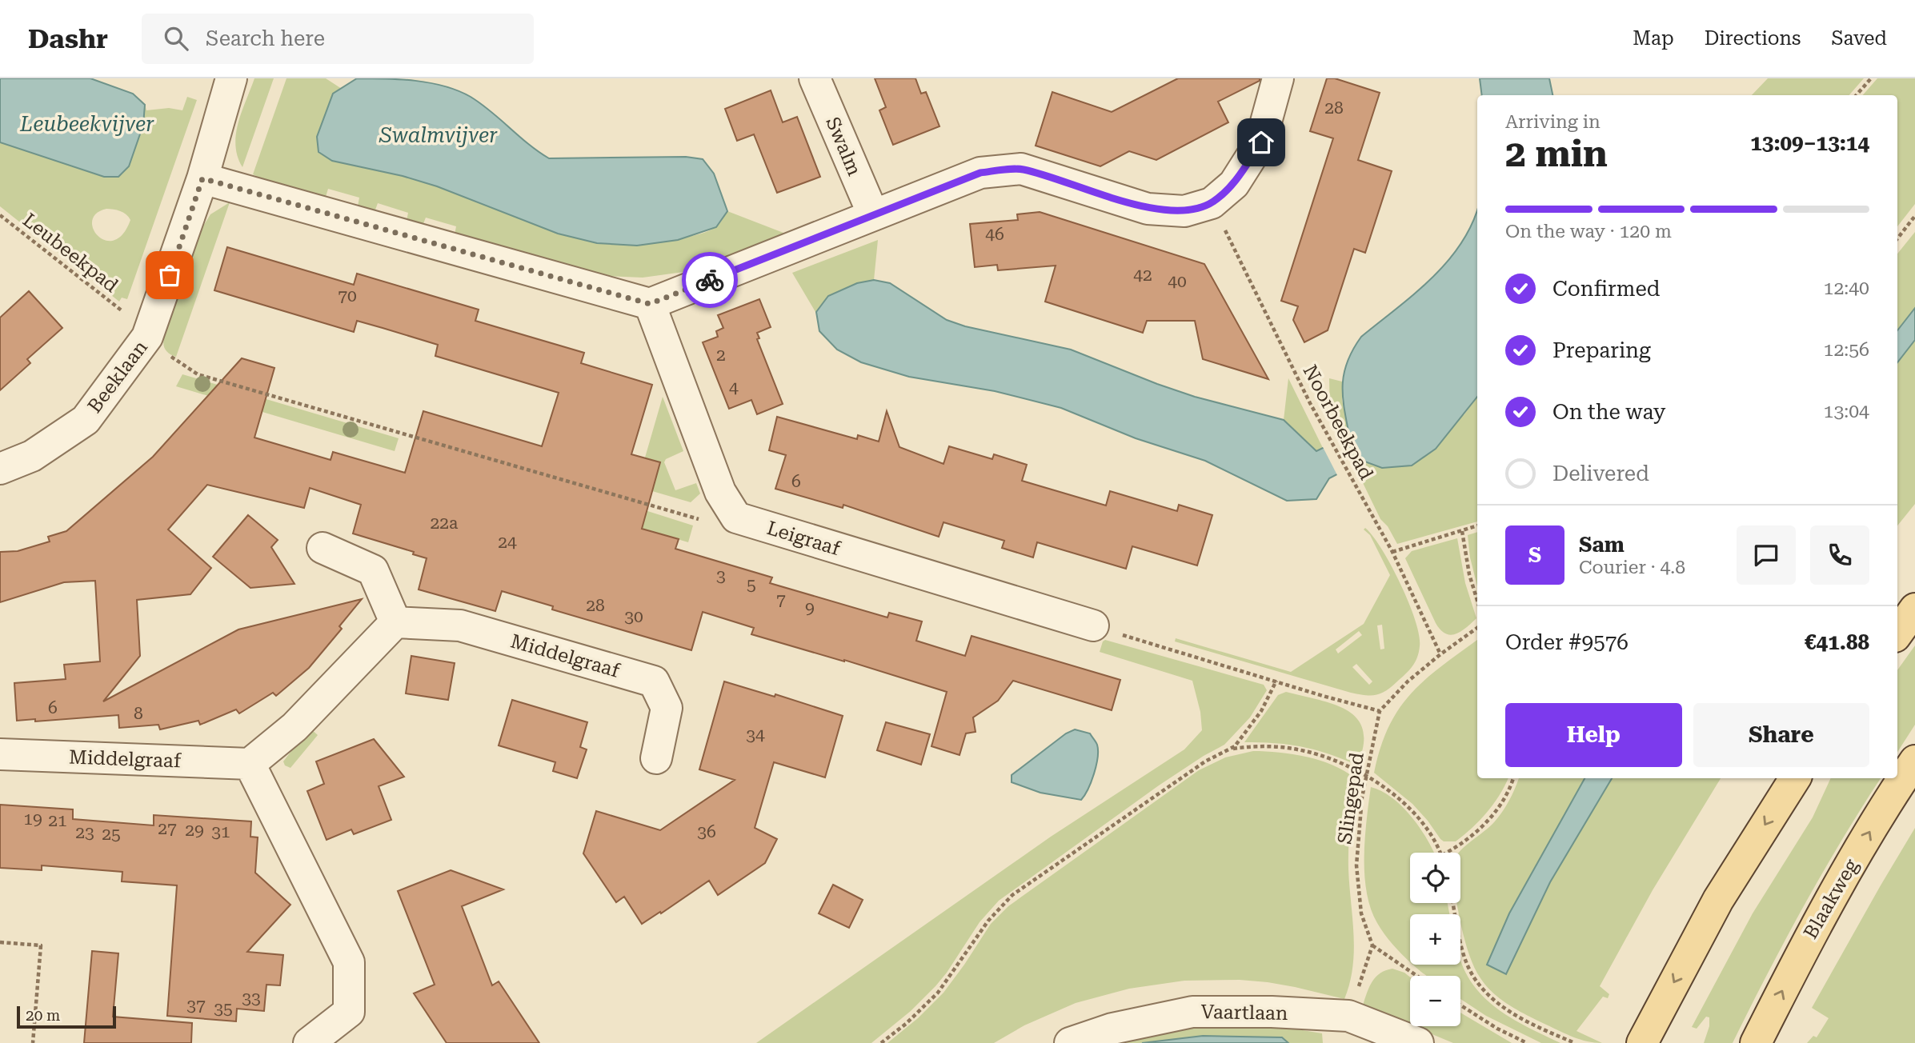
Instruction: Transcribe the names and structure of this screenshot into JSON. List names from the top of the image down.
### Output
{
  "streets": {
    "main road": ["Blaakweg"],
    "street": [
      "Swalm",
      "Beeklaan",
      "Leigraaf",
      "Middelgraaf",
      "Vaartlaan"
    ],
    "path": ["Leubeekpad", "Noorbeekpad", "Slingepad"]
  },
  "crossings": [
    ["Leubeekpad", "Beeklaan"],
    ["Leubeekpad", "Leigraaf"]
  ],
  "water": ["Leubeekvijver", "Swalmvijver"],
  "house_numbers": [
    "28",
    "46",
    "42",
    "40",
    "70",
    "2",
    "4",
    "6",
    "22a",
    "24",
    "3",
    "5",
    "7",
    "28",
    "9",
    "30",
    "6",
    "8",
    "34",
    "19",
    "21",
    "27",
    "29",
    "31",
    "36",
    "23",
    "25",
    "33",
    "37",
    "35"
  ],
  "scale_bar": "20 m",
  "page": {
    "header": "Dashr",
    "search": "Search here",
    "nav": ["Map", "Directions", "Saved"],
    "heading": ["2 min", "Arriving in", "13:09–13:14"],
    "panel": [
      "Sam",
      "Courier · 4.8",
      "Order #9576",
      "€41.88"
    ],
    "bar": "On the way · 120 m",
    "list": [
      ["Confirmed", "12:40"],
      ["Preparing", "12:56"],
      ["On the way", "13:04"],
      "Delivered"
    ],
    "round": "S",
    "buttons": ["Help", "Share"],
    "map_buttons": ["+", "−"],
    "scale": "20 m"
  }
}
